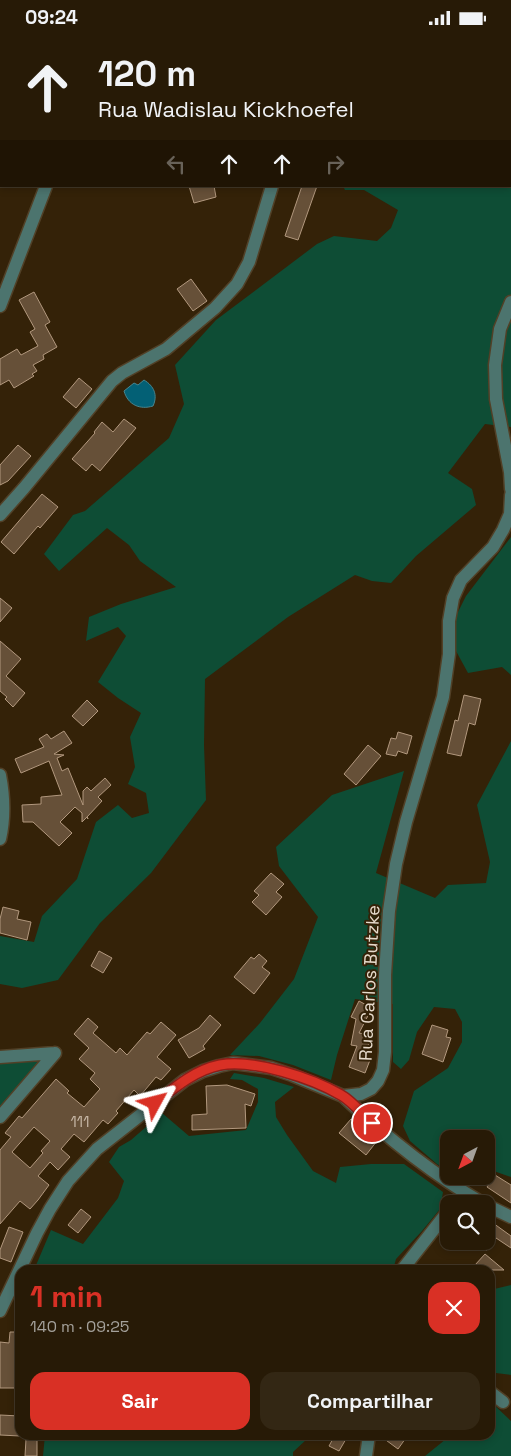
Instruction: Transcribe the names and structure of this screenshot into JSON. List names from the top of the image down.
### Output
{
  "streets": {
    "street": ["Rua Carlos Butzke"]
  },
  "house_numbers": ["111"],
  "north": "bottom left",
  "page": {
    "status": "09:24",
    "turn": ["120 m", "Rua Wadislau Kickhoefel"],
    "heading": ["1 min", "140 m · 09:25"],
    "buttons": ["Sair", "Compartilhar"]
  }
}
